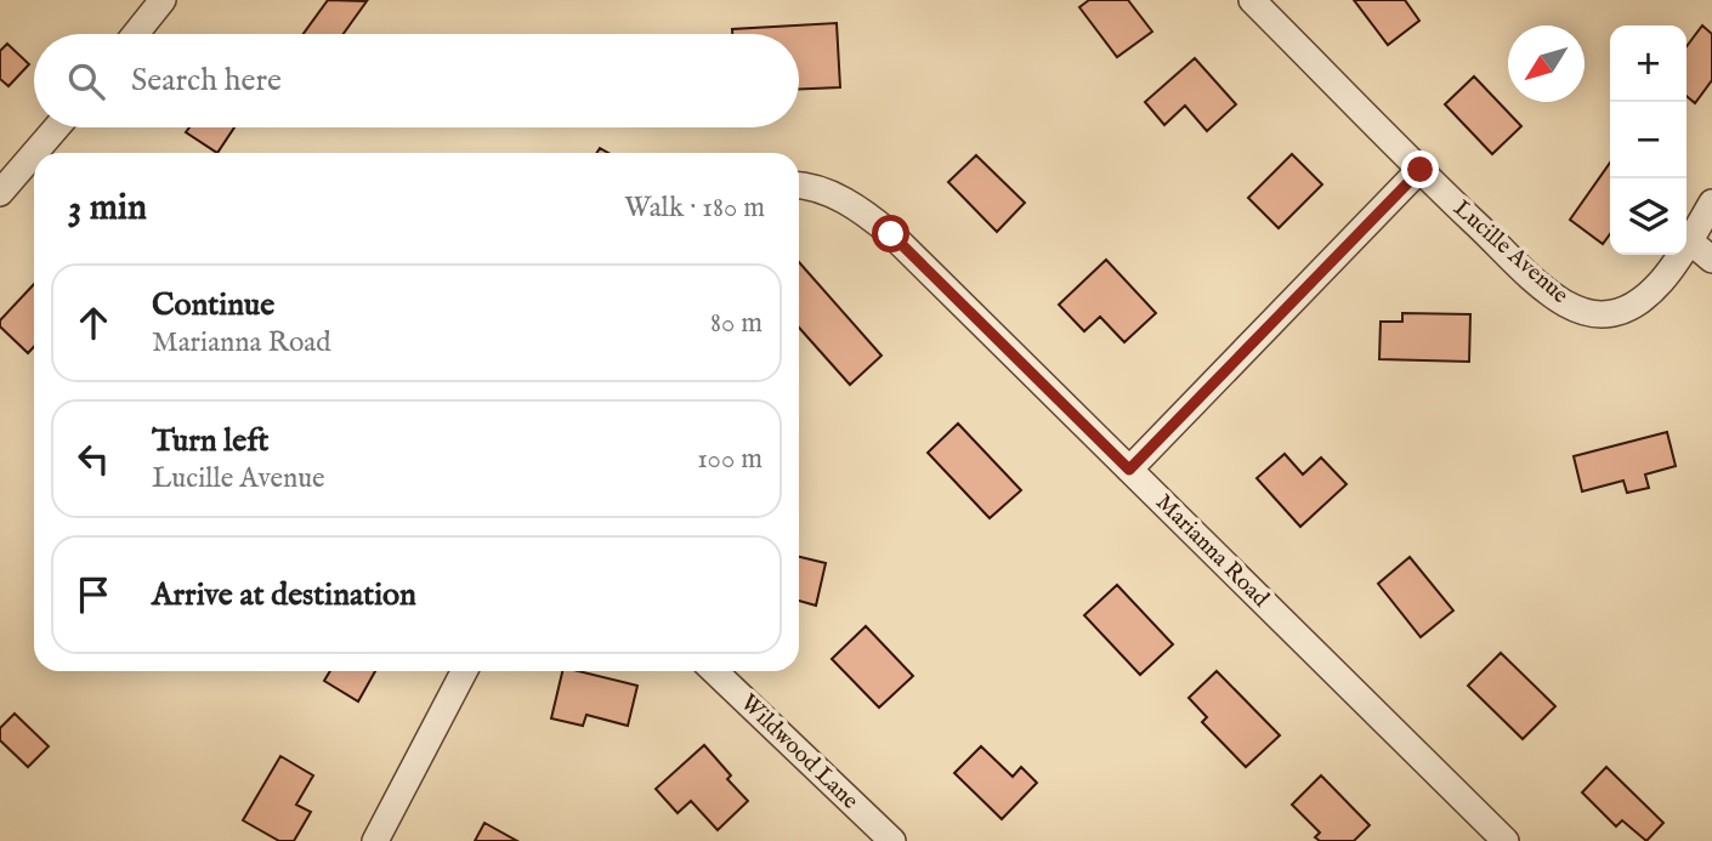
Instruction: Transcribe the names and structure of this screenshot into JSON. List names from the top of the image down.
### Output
{
  "streets": {
    "street": ["Lucille Avenue", "Marianna Road", "Wildwood Lane"]
  },
  "north": "bottom left",
  "page": {
    "map_buttons": ["+", "−"],
    "search": "Search here",
    "heading": ["3 min", "Walk · 180 m"],
    "list": [
      ["Continue", "Marianna Road", "80 m"],
      ["Turn left", "Lucille Avenue", "100 m"],
      "Arrive at destination"
    ]
  }
}
